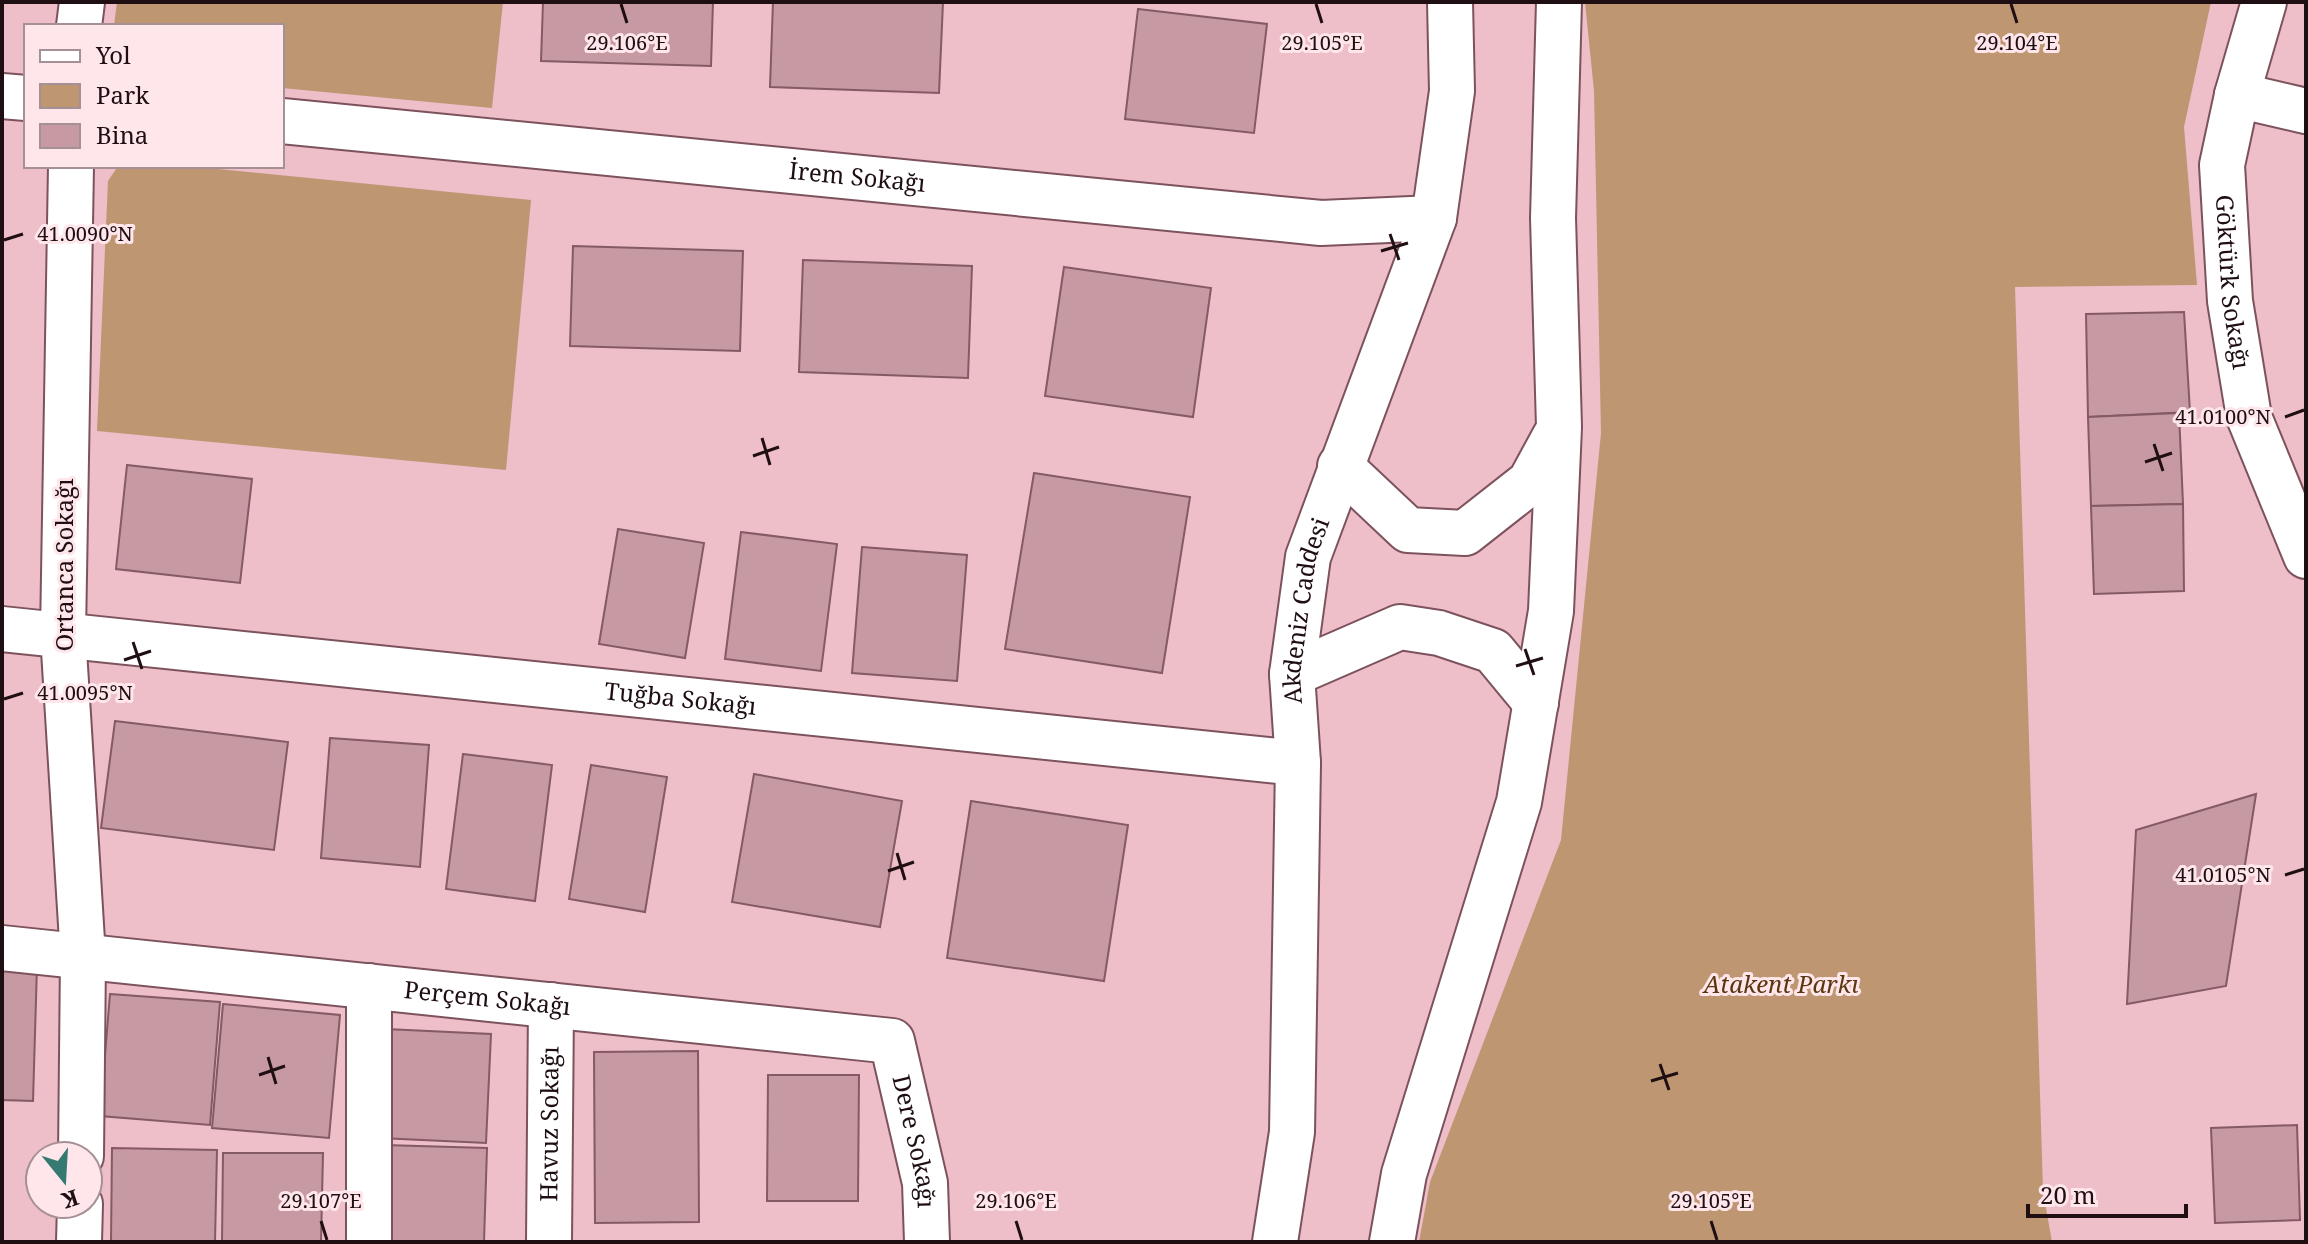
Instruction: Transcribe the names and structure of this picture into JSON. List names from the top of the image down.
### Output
{
  "streets": {
    "street": [
      "İrem Sokağı",
      "Göktürk Sokağı",
      "Ortanca Sokağı",
      "Akdeniz Caddesi",
      "Tuğba Sokağı",
      "Perçem Sokağı",
      "Havuz Sokağı",
      "Dere Sokağı"
    ]
  },
  "crossings": [
    ["İrem Sokağı", "Akdeniz Caddesi"],
    ["Ortanca Sokağı", "Tuğba Sokağı"],
    ["Ortanca Sokağı", "Perçem Sokağı"],
    ["Akdeniz Caddesi", "Tuğba Sokağı"],
    ["Perçem Sokağı", "Havuz Sokağı"],
    ["Perçem Sokağı", "Dere Sokağı"]
  ],
  "parks": ["Atakent Parkı"],
  "legend": ["Yol", "Park", "Bina"],
  "scale_bar": "20 m",
  "north": "bottom",
  "coordinates": [
    "29.106°E",
    "29.105°E",
    "29.104°E",
    "41.0090°N",
    "41.0100°N",
    "41.0095°N",
    "41.0105°N",
    "29.107°E"
  ]
}
